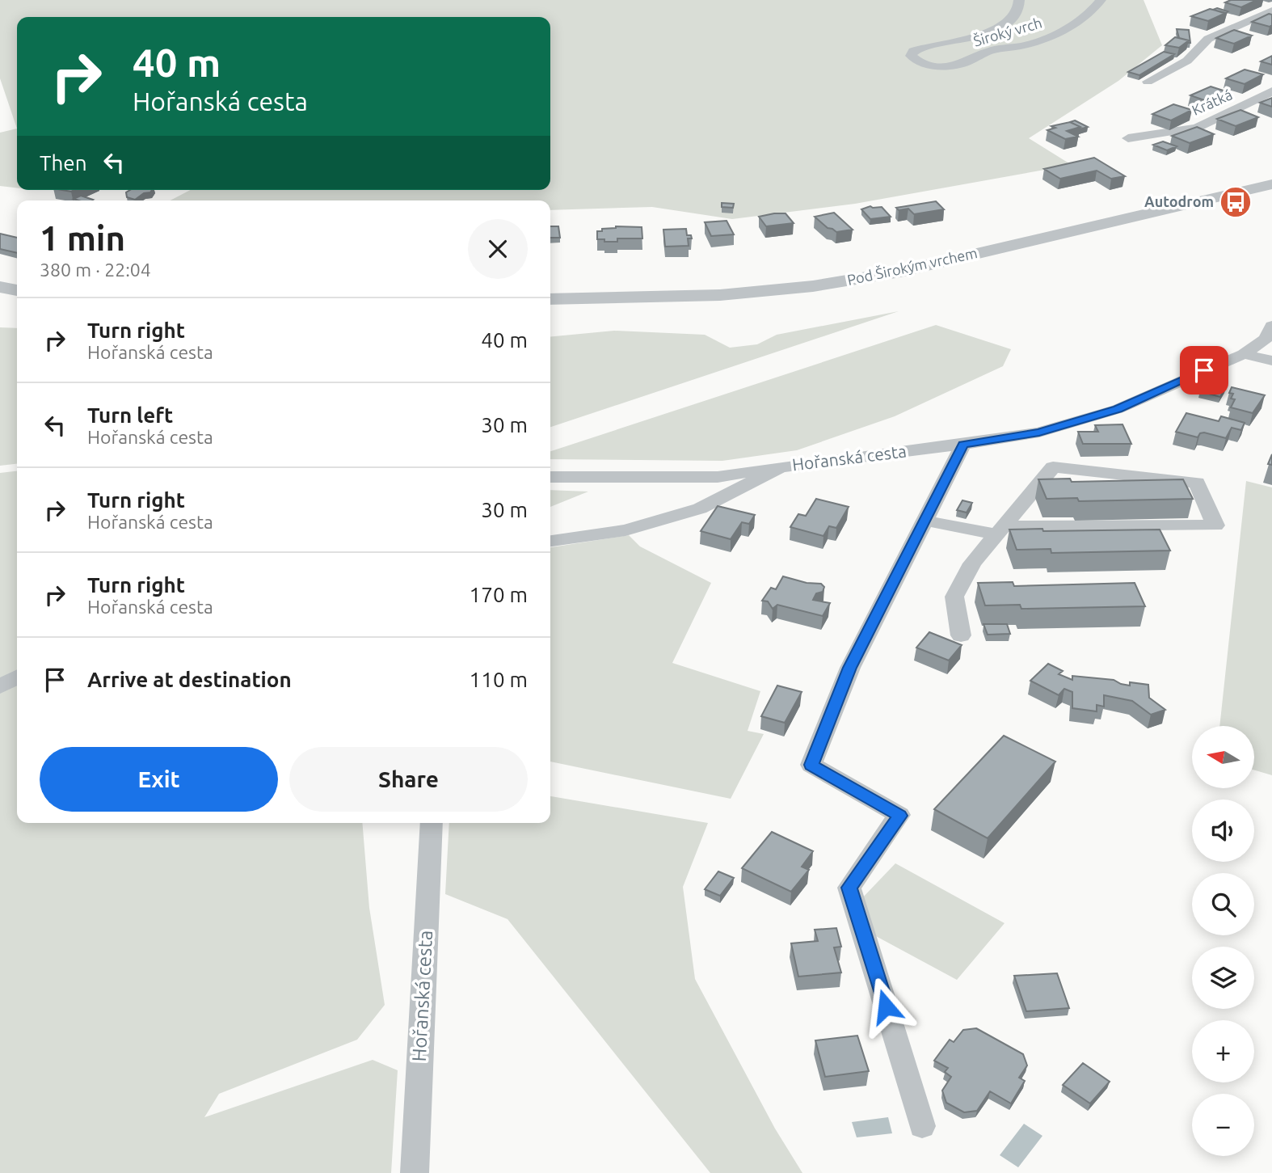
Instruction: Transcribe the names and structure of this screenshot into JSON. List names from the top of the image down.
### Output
{
  "streets": {
    "street": [
      "Široký vrch",
      "Krátká",
      "Pod Širokým vrchem",
      "Hořanská cesta"
    ]
  },
  "places": {
    "bus stop": ["Autodrom"]
  },
  "north": "left",
  "page": {
    "turn": ["40 m", "Hořanská cesta"],
    "then": "Then",
    "heading": ["1 min", "380 m · 22:04"],
    "list": [
      {
        "name": "Turn right",
        "note": "Hořanská cesta",
        "value": "40 m"
      },
      {
        "name": "Turn left",
        "note": "Hořanská cesta",
        "value": "30 m"
      },
      {
        "name": "Turn right",
        "note": "Hořanská cesta",
        "value": "30 m"
      },
      {
        "name": "Turn right",
        "note": "Hořanská cesta",
        "value": "170 m"
      },
      {
        "name": "Arrive at destination",
        "value": "110 m"
      }
    ],
    "map_buttons": ["+", "−"],
    "buttons": ["Exit", "Share"]
  }
}
